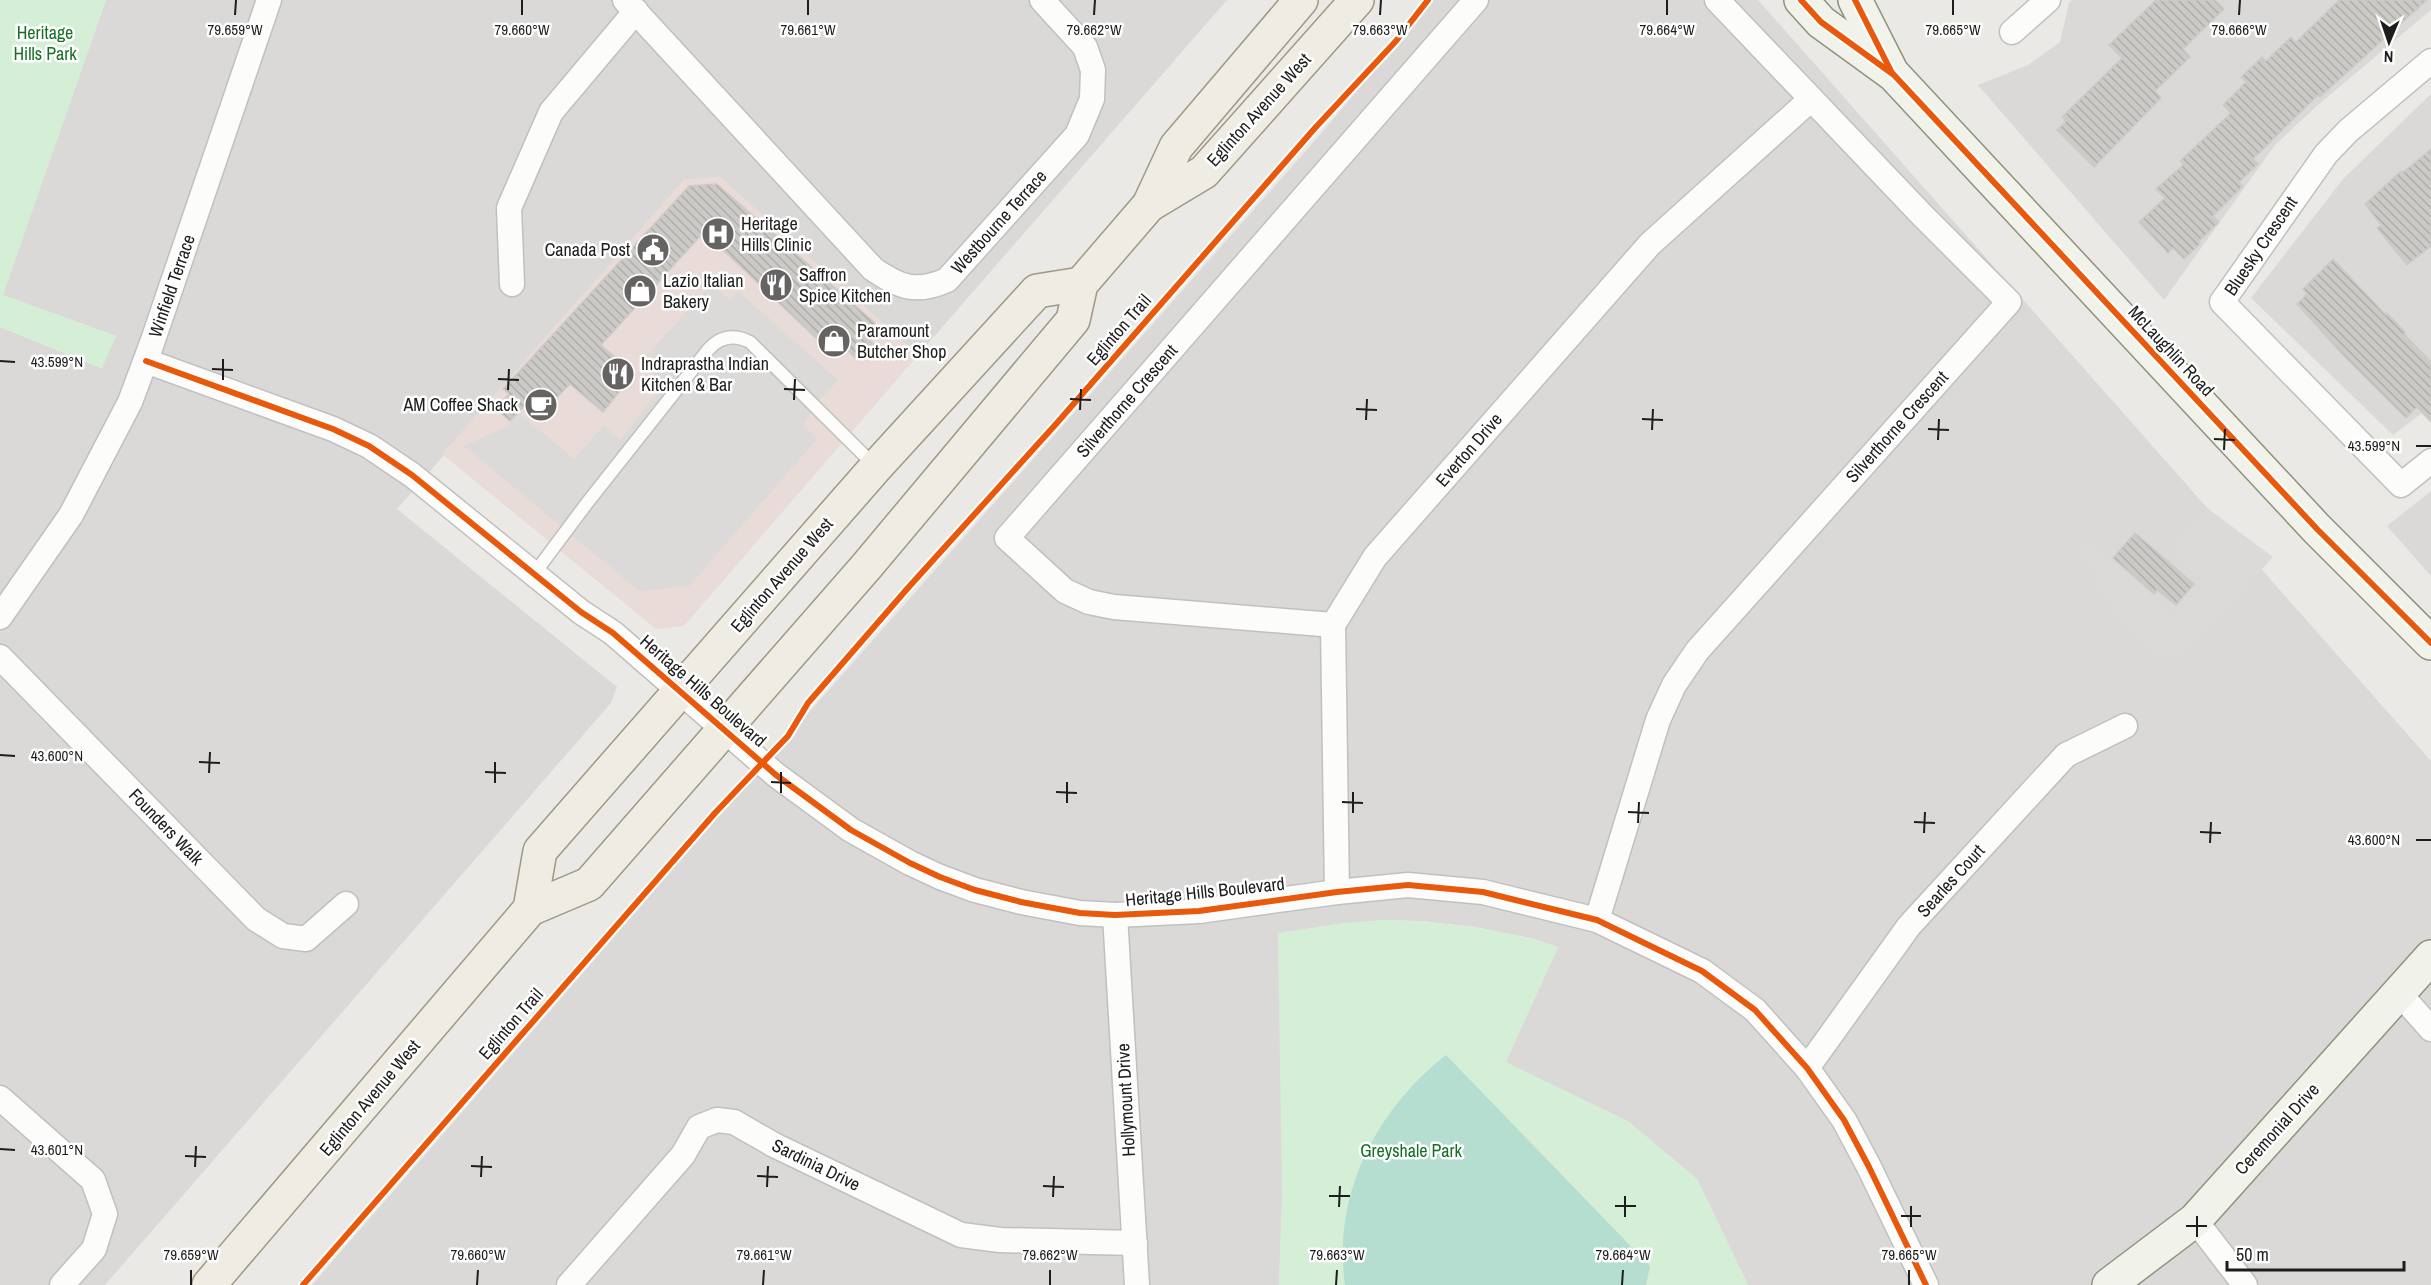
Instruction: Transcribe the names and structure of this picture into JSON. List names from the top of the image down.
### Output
{
  "streets": {
    "main road": ["Eglinton Avenue West"],
    "street": [
      "Westbourne Terrace",
      "Bluesky Crescent",
      "Winfield Terrace",
      "McLaughlin Road",
      "Silverthorne Crescent",
      "Everton Drive",
      "Heritage Hills Boulevard",
      "Founders Walk",
      "Searles Court",
      "Hollymount Drive",
      "Ceremonial Drive",
      "Sardinia Drive"
    ],
    "cycle path": ["Eglinton Trail"]
  },
  "crossings": [
    ["Eglinton Avenue West", "Heritage Hills Boulevard"],
    ["Winfield Terrace", "Heritage Hills Boulevard"],
    ["Silverthorne Crescent", "Everton Drive"],
    ["Silverthorne Crescent", "Heritage Hills Boulevard"],
    ["Heritage Hills Boulevard", "Searles Court"],
    ["Heritage Hills Boulevard", "Hollymount Drive"],
    ["Hollymount Drive", "Sardinia Drive"]
  ],
  "parks": ["Heritage Hills Park", "Greyshale Park"],
  "places": {
    "hospital": ["Heritage Hills Clinic"],
    "public building": ["Canada Post"],
    "restaurant": ["Saffron Spice Kitchen", "Indraprastha Indian Kitchen & Bar"],
    "shop": ["Lazio Italian Bakery", "Paramount Butcher Shop"],
    "cafe": ["AM Coffee Shack"]
  },
  "scale_bar": "50 m",
  "north": "bottom",
  "coordinates": [
    "79.659°W",
    "79.660°W",
    "79.661°W",
    "79.662°W",
    "79.663°W",
    "79.664°W",
    "79.665°W",
    "79.666°W",
    "43.599°N",
    "43.600°N",
    "43.601°N"
  ]
}
